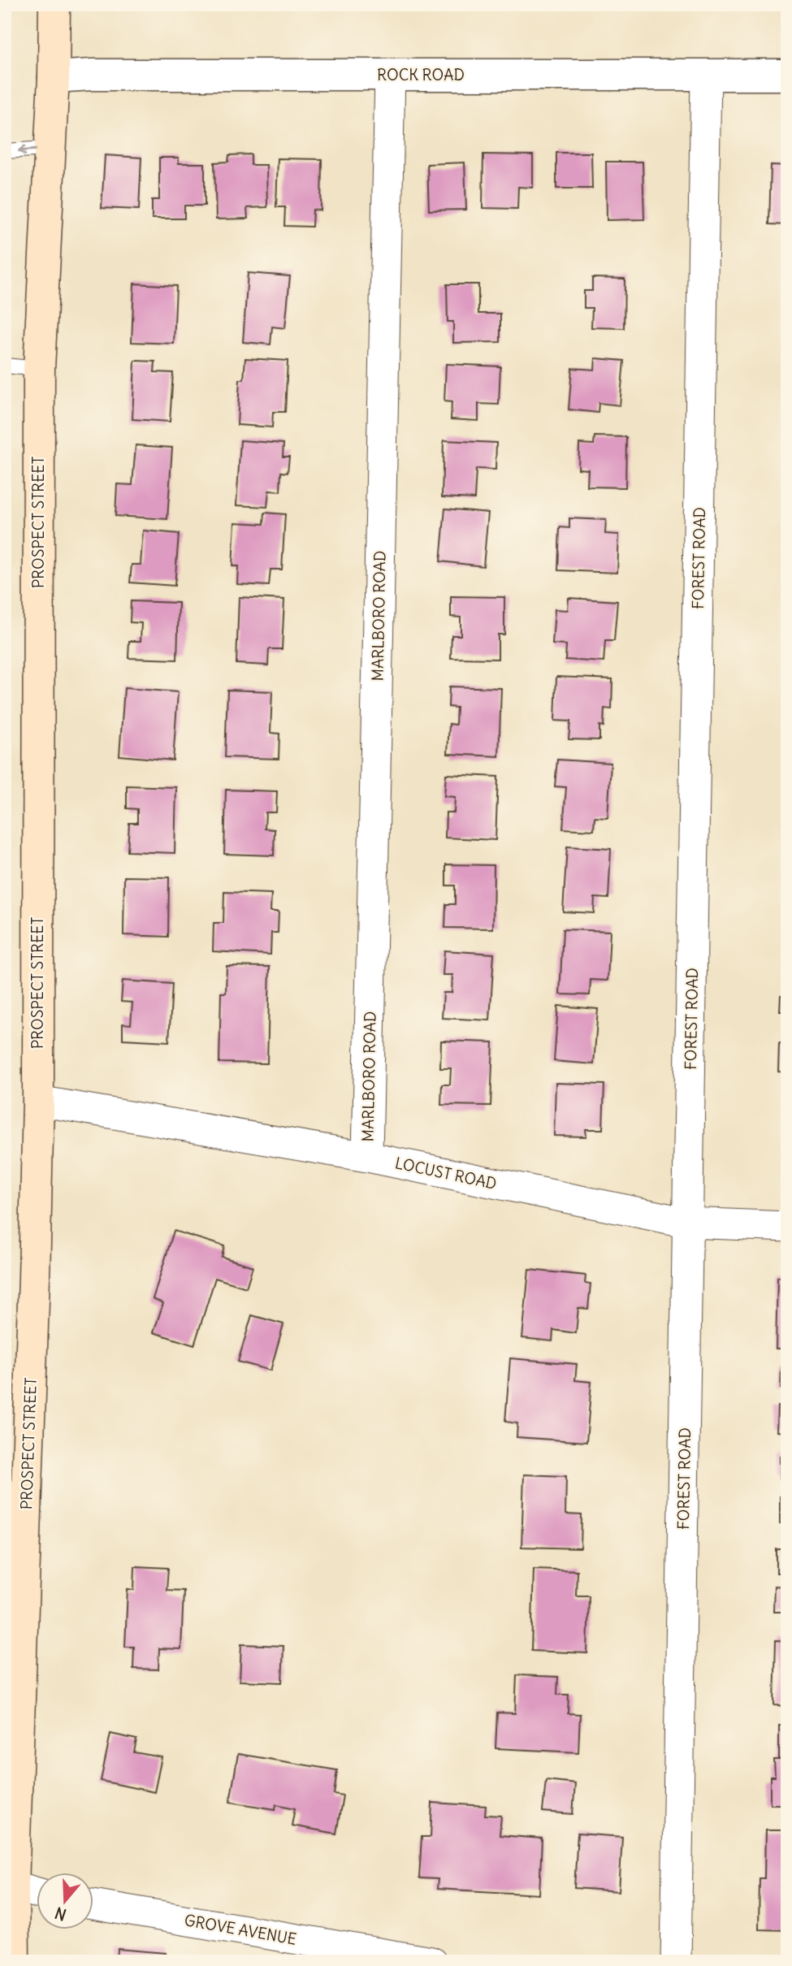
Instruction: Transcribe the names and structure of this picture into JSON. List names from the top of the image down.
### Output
{
  "streets": {
    "main road": ["PROSPECT STREET"],
    "street": [
      "ROCK ROAD",
      "FOREST ROAD",
      "MARLBORO ROAD",
      "LOCUST ROAD",
      "GROVE AVENUE"
    ]
  },
  "crossings": [
    ["ROCK ROAD", "PROSPECT STREET"],
    ["ROCK ROAD", "FOREST ROAD"],
    ["ROCK ROAD", "MARLBORO ROAD"],
    ["PROSPECT STREET", "LOCUST ROAD"],
    ["FOREST ROAD", "LOCUST ROAD"],
    ["MARLBORO ROAD", "LOCUST ROAD"]
  ],
  "north": "bottom"
}
